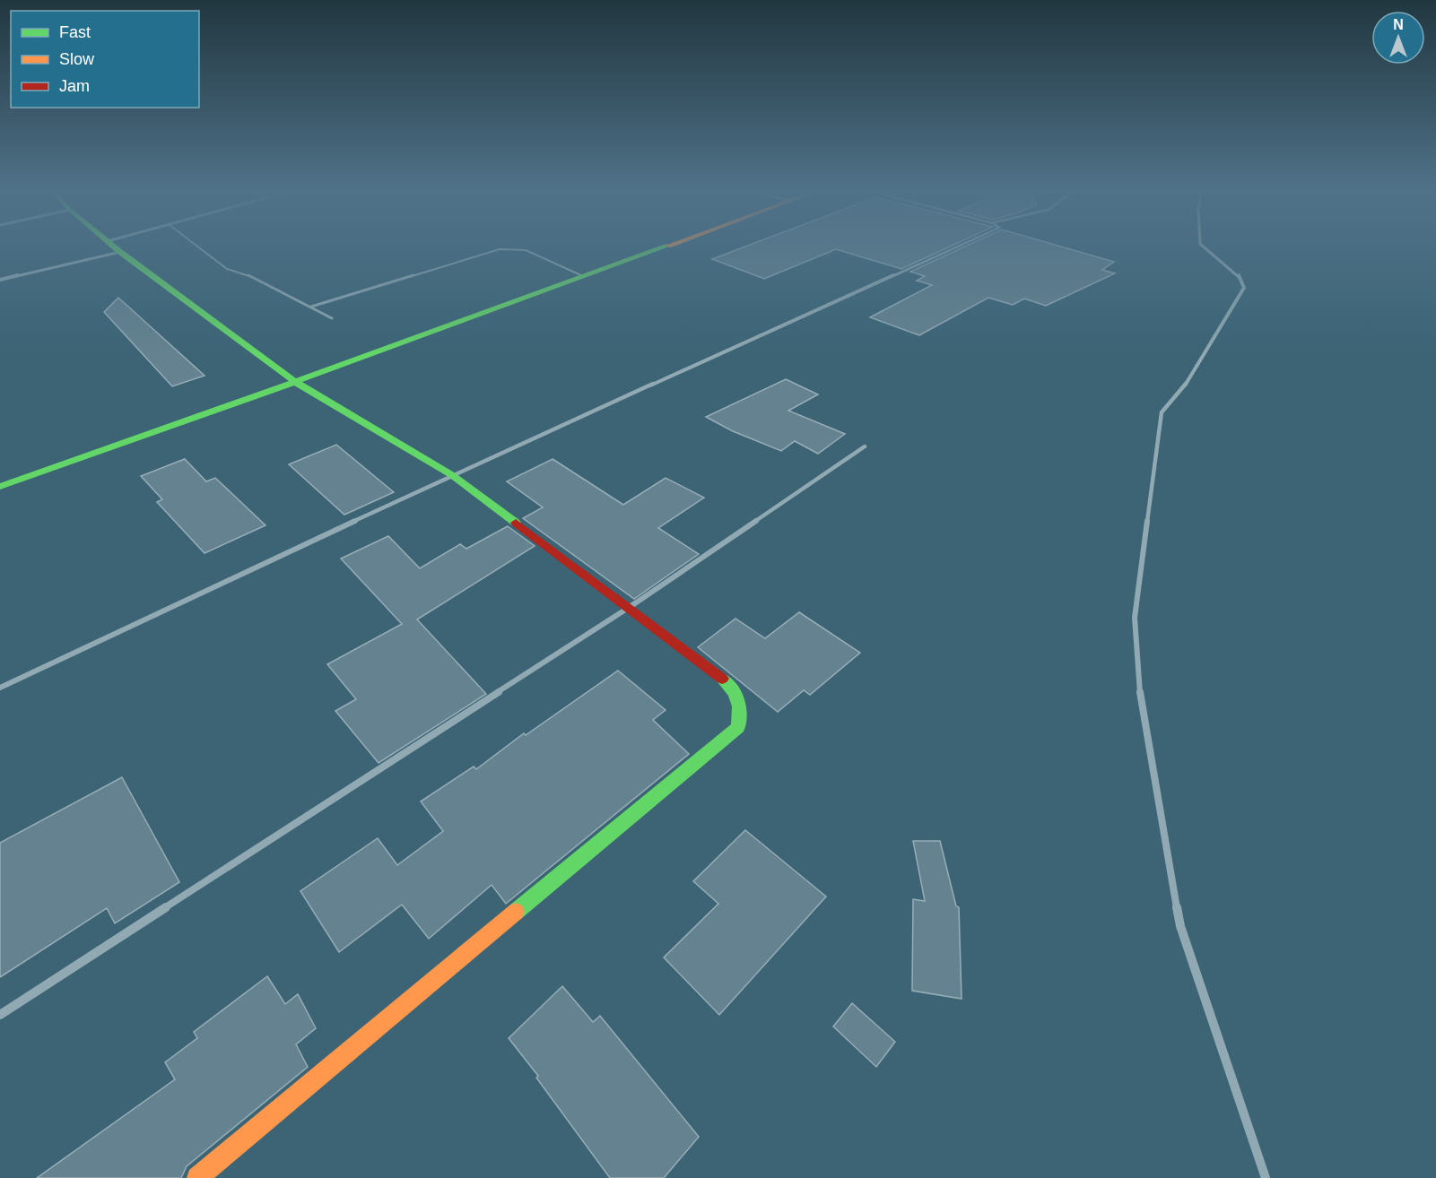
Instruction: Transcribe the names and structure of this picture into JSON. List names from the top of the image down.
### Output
{
  "legend": ["Fast", "Slow", "Jam"],
  "north": "top"
}
